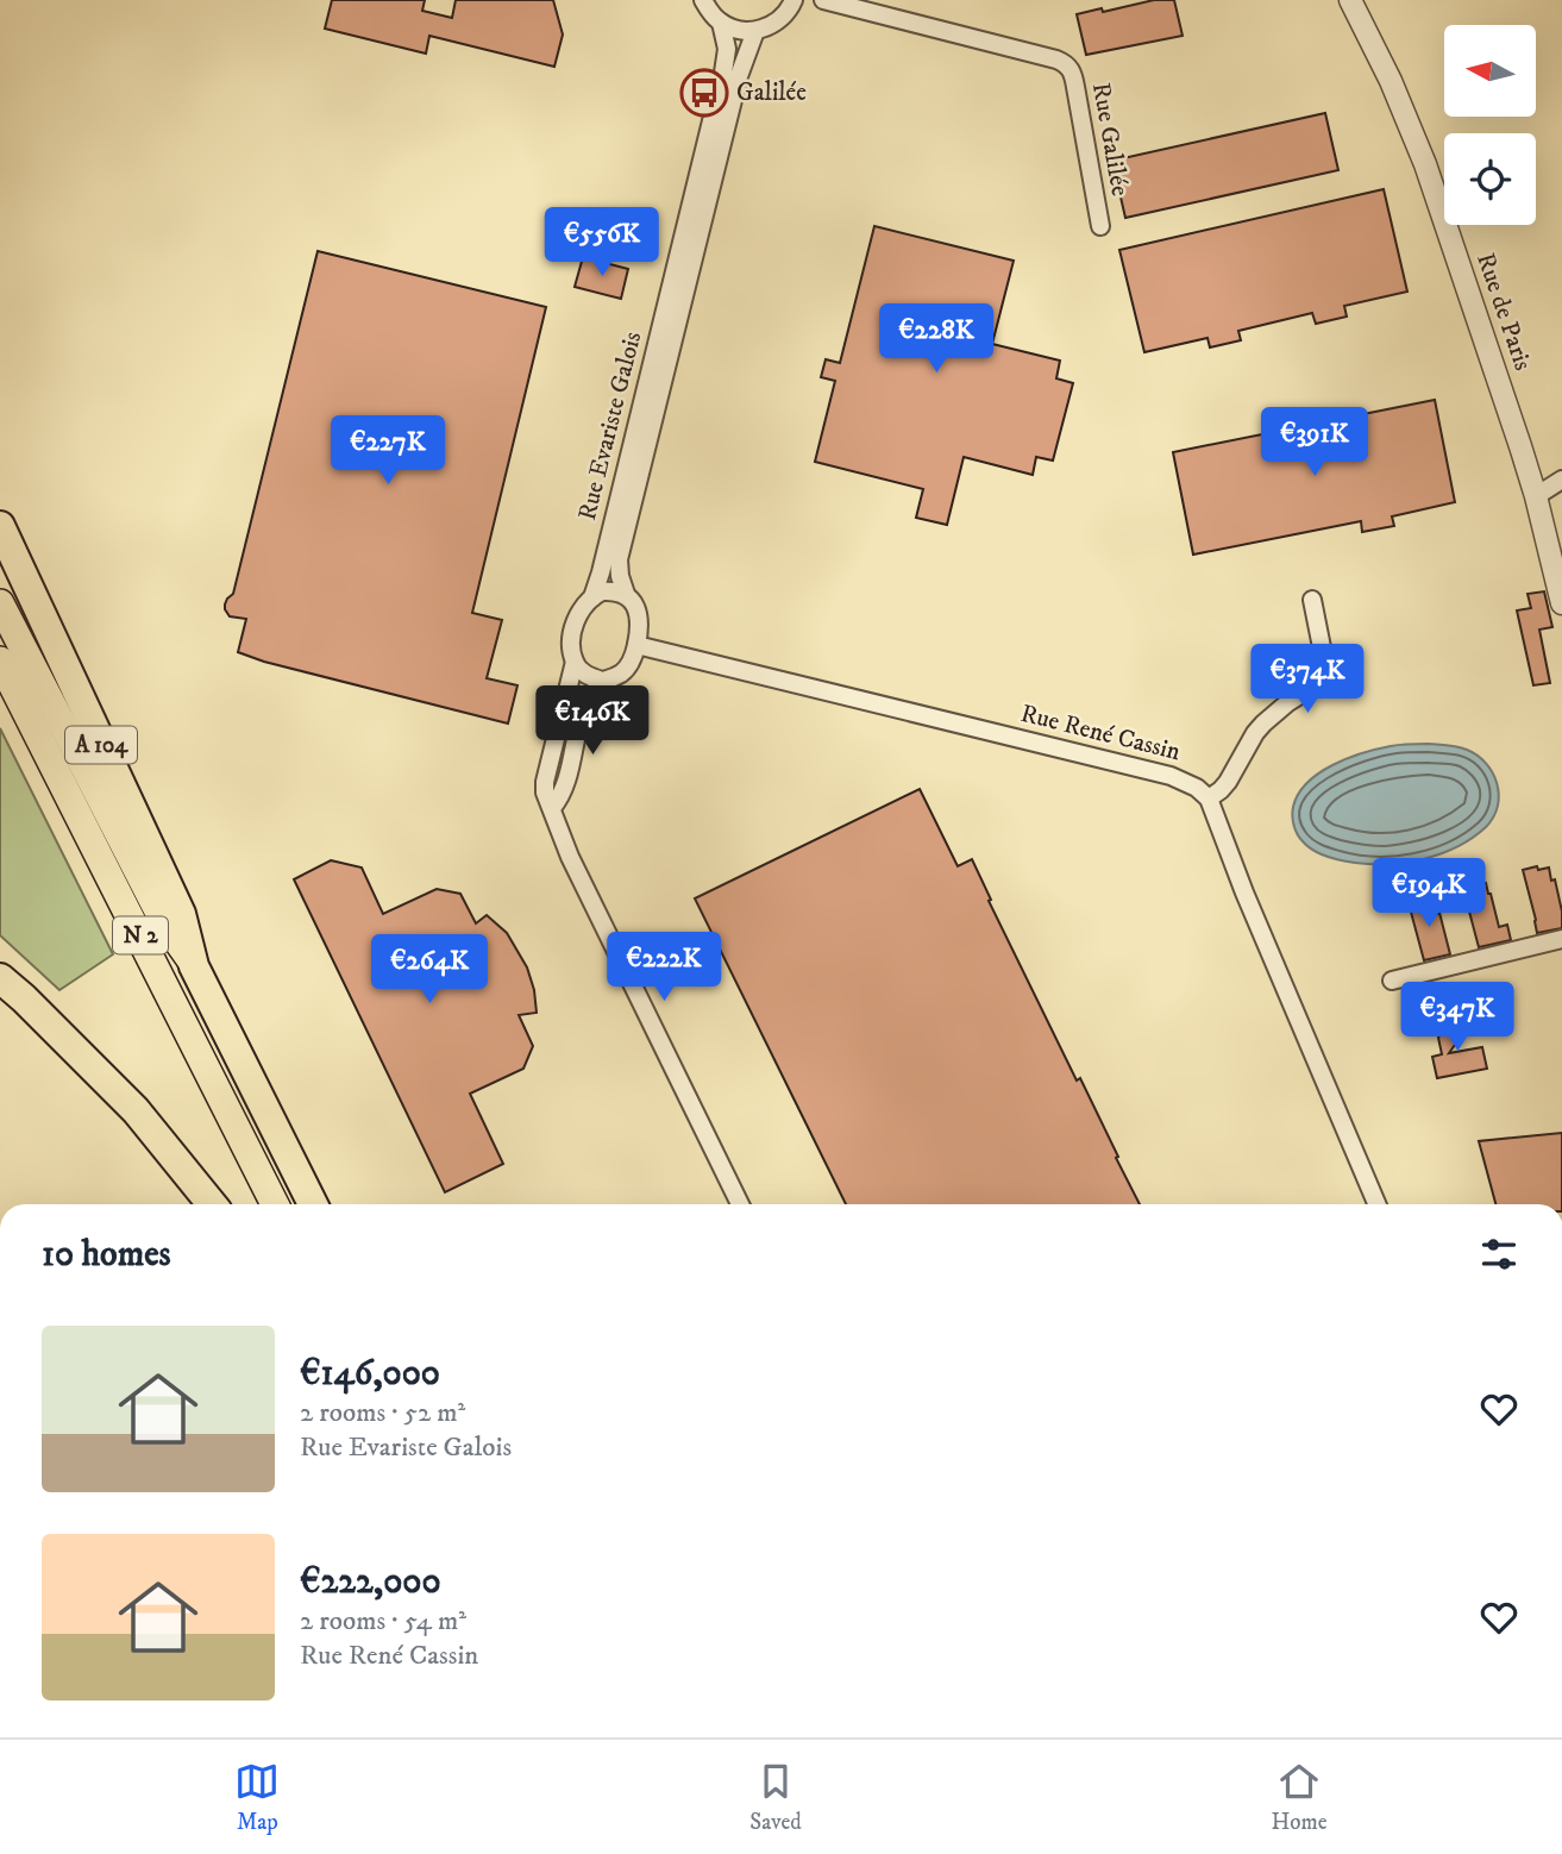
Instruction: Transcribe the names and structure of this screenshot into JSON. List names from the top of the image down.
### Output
{
  "streets": {
    "highway": ["A 104", "N 2"],
    "street": [
      "Rue Galilée",
      "Rue de Paris",
      "Rue Evariste Galois",
      "Rue René Cassin"
    ]
  },
  "crossings": [
    ["Rue Evariste Galois", "Rue René Cassin"],
    ["A 104", "N 2"]
  ],
  "places": {
    "bus stop": ["Galilée"]
  },
  "north": "left",
  "page": {
    "price": [
      "€556K",
      "€228K",
      "€391K",
      "€227K",
      "€374K",
      "€146K",
      "€194K",
      "€222K",
      "€264K",
      "€347K"
    ],
    "heading": "10 homes",
    "list": [
      {
        "name": "€146,000",
        "note": "2 rooms · 52 m² · Rue Evariste Galois"
      },
      {
        "name": "€222,000",
        "note": "2 rooms · 54 m² · Rue René Cassin"
      }
    ],
    "tabs": ["Map", "Saved", "Home"]
  }
}
